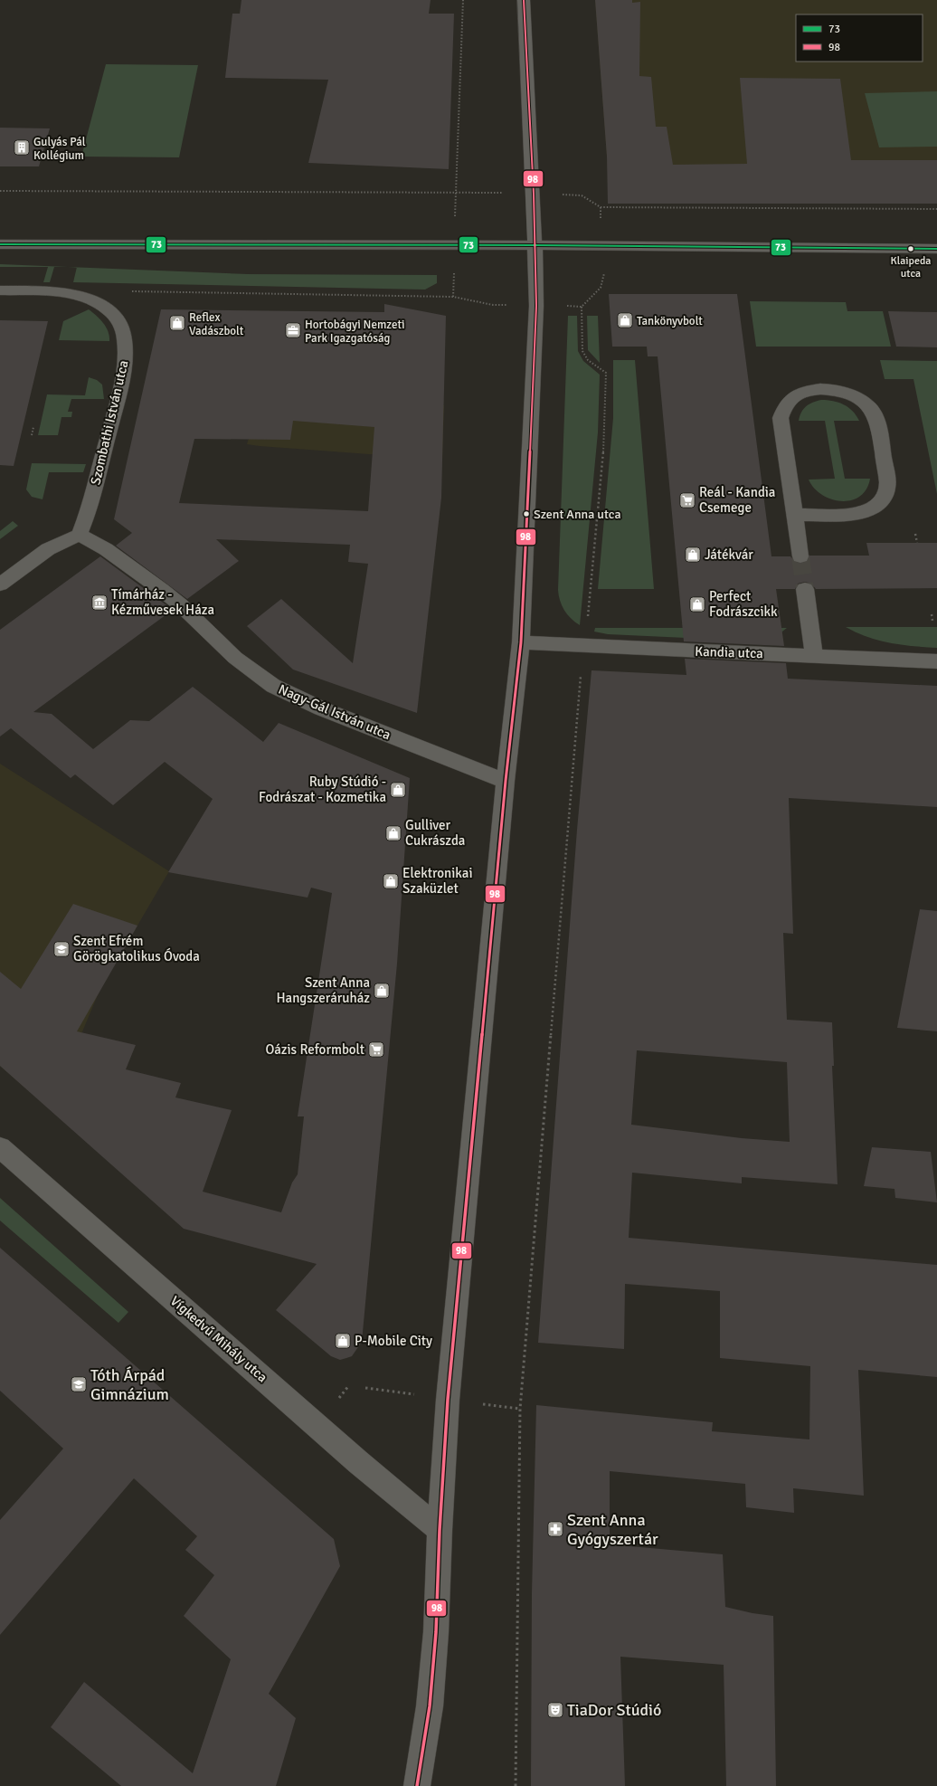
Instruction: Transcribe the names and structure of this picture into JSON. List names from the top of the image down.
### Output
{
  "streets": {
    "street": [
      "Szombathi István utca",
      "Kandia utca",
      "Nagy-Gál István utca",
      "Vígkedvű Mihály utca"
    ]
  },
  "crossings": [
    ["Szombathi István utca", "Nagy-Gál István utca"]
  ],
  "places": {
    "building": ["Gulyás Pál Kollégium"],
    "other": ["Klaipeda utca", "Szent Anna utca"],
    "shop": [
      "Tankönyvbolt",
      "Reflex Vadászbolt",
      "Játékvár",
      "Perfect Fodrászcikk",
      "Ruby Stúdió - Fodrászat - Kozmetika",
      "Gulliver Cukrászda",
      "Elektronikai Szaküzlet",
      "Szent Anna Hangszeráruház",
      "P-Mobile City"
    ],
    "office": ["Hortobágyi Nemzeti Park Igazgatóság"],
    "supermarket": ["Reál - Kandia Csemege", "Oázis Reformbolt"],
    "museum": ["Tímárház - Kézművesek Háza"],
    "school or university": ["Szent Efrém Görögkatolikus Óvoda", "Tóth Árpád Gimnázium"],
    "pharmacy": ["Szent Anna Gyógyszertár"],
    "theatre": ["TiaDor Stúdió"]
  },
  "lines": ["transit line 98", "transit line 73"],
  "legend": ["73", "98"]
}
